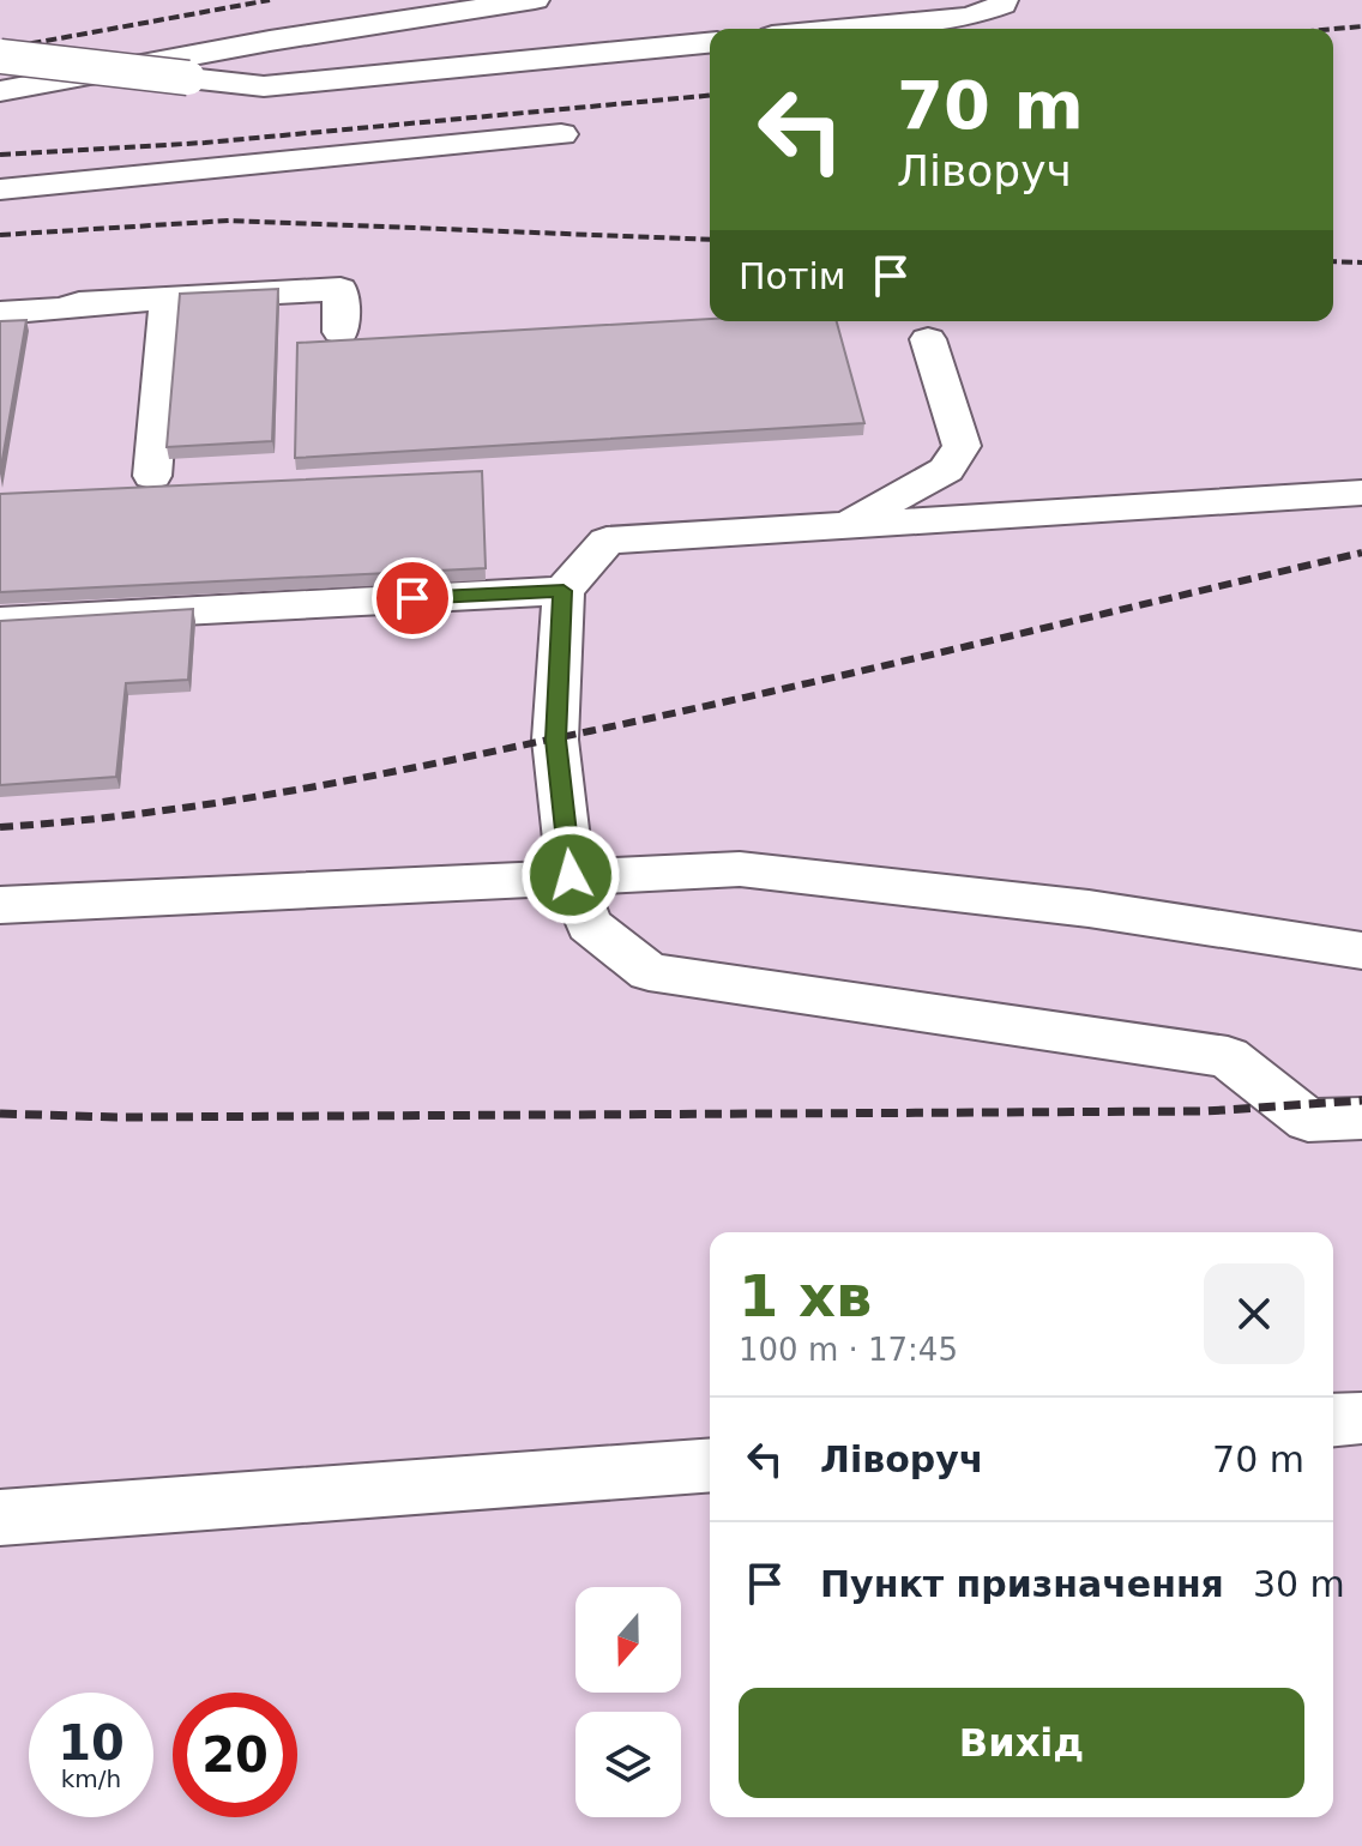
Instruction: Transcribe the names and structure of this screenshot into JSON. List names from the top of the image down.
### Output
{
  "north": "bottom",
  "page": {
    "turn": ["70 m", "Ліворуч"],
    "then": "Потім",
    "heading": ["1 хв", "100 m · 17:45"],
    "list": [
      {
        "name": "Ліворуч",
        "value": "70 m"
      },
      {
        "name": "Пункт призначення",
        "value": "30 m"
      }
    ],
    "buttons": "Вихід",
    "speed": "10 km/h",
    "limit": "20"
  }
}
